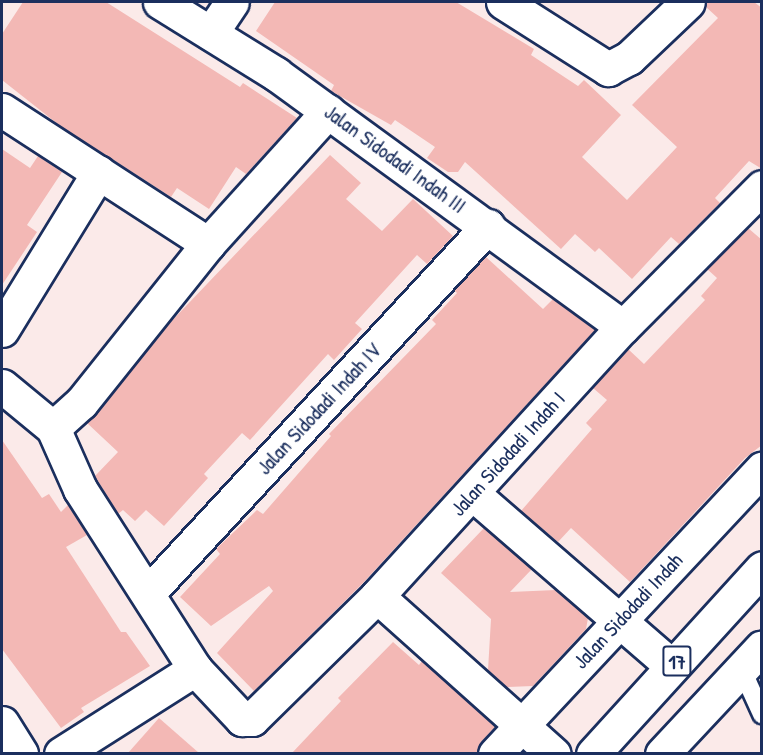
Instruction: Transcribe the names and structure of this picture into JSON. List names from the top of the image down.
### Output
{
  "streets": {
    "main road": [
      "Jalan Sidodadi Indah III",
      "Jalan Sidodadi Indah IV",
      "Jalan Sidodadi Indah I",
      "Jalan Sidodadi Indah",
      "17"
    ]
  },
  "crossings": [
    ["Jalan Sidodadi Indah III", "Jalan Sidodadi Indah IV"],
    ["Jalan Sidodadi Indah III", "Jalan Sidodadi Indah I"]
  ]
}
